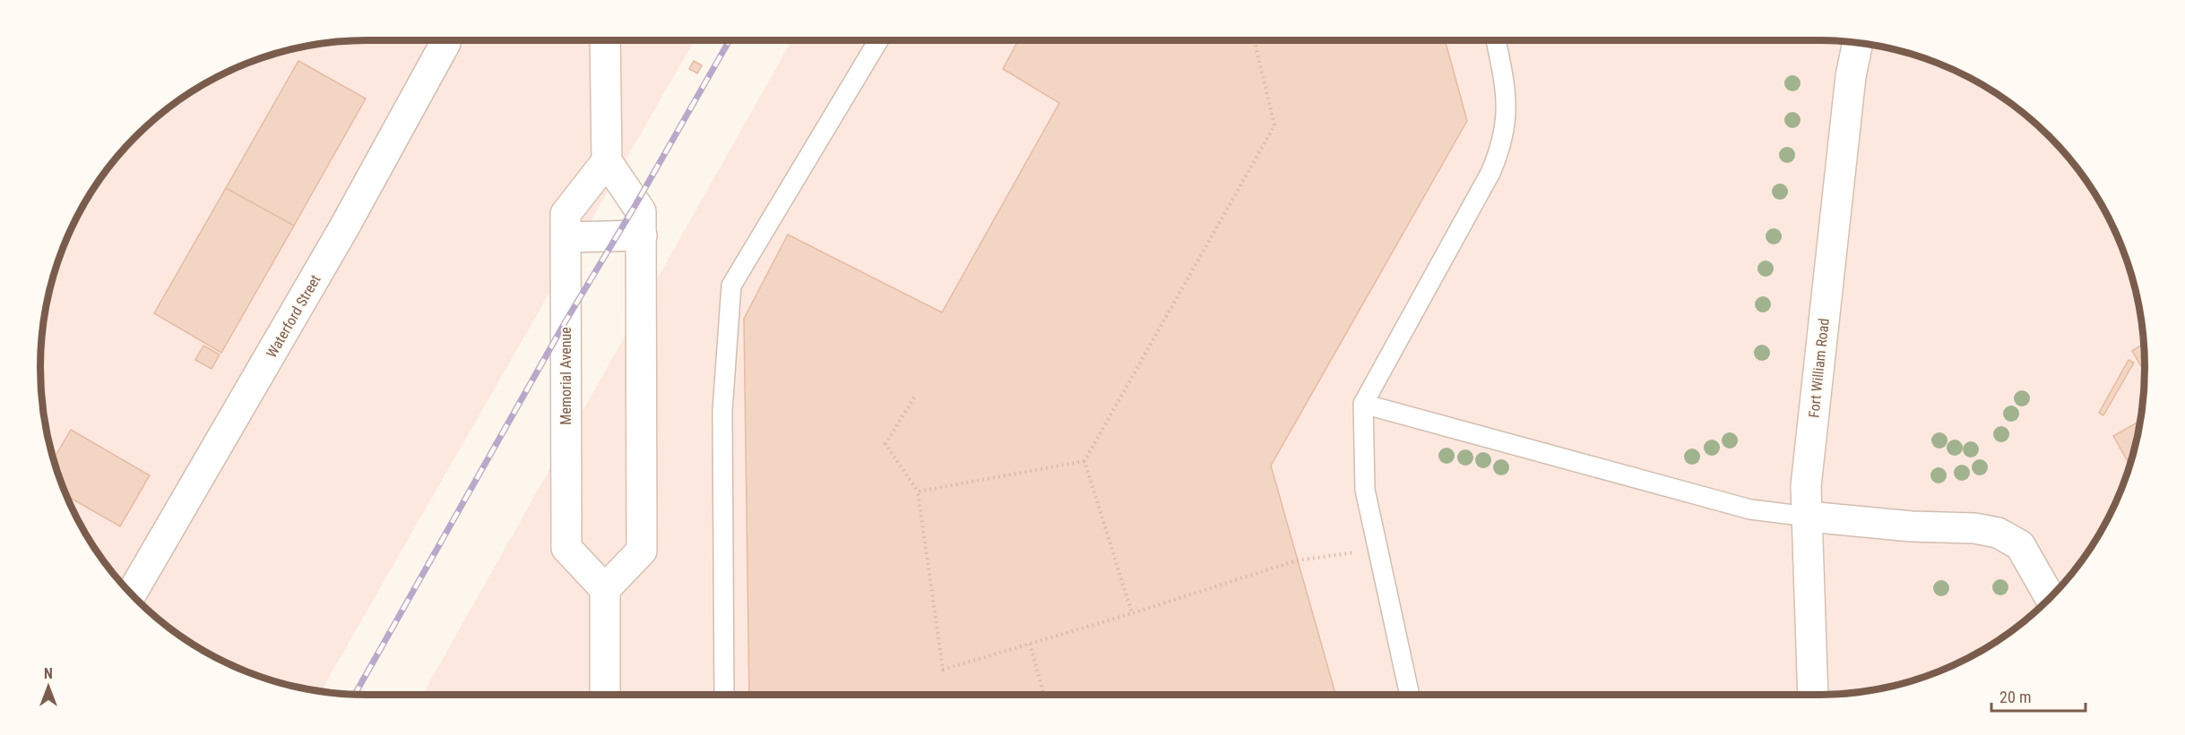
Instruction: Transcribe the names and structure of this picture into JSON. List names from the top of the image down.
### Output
{
  "streets": {
    "main road": ["Waterford Street", "Fort William Road", "Memorial Avenue"]
  },
  "scale_bar": "20 m",
  "north": "top"
}
